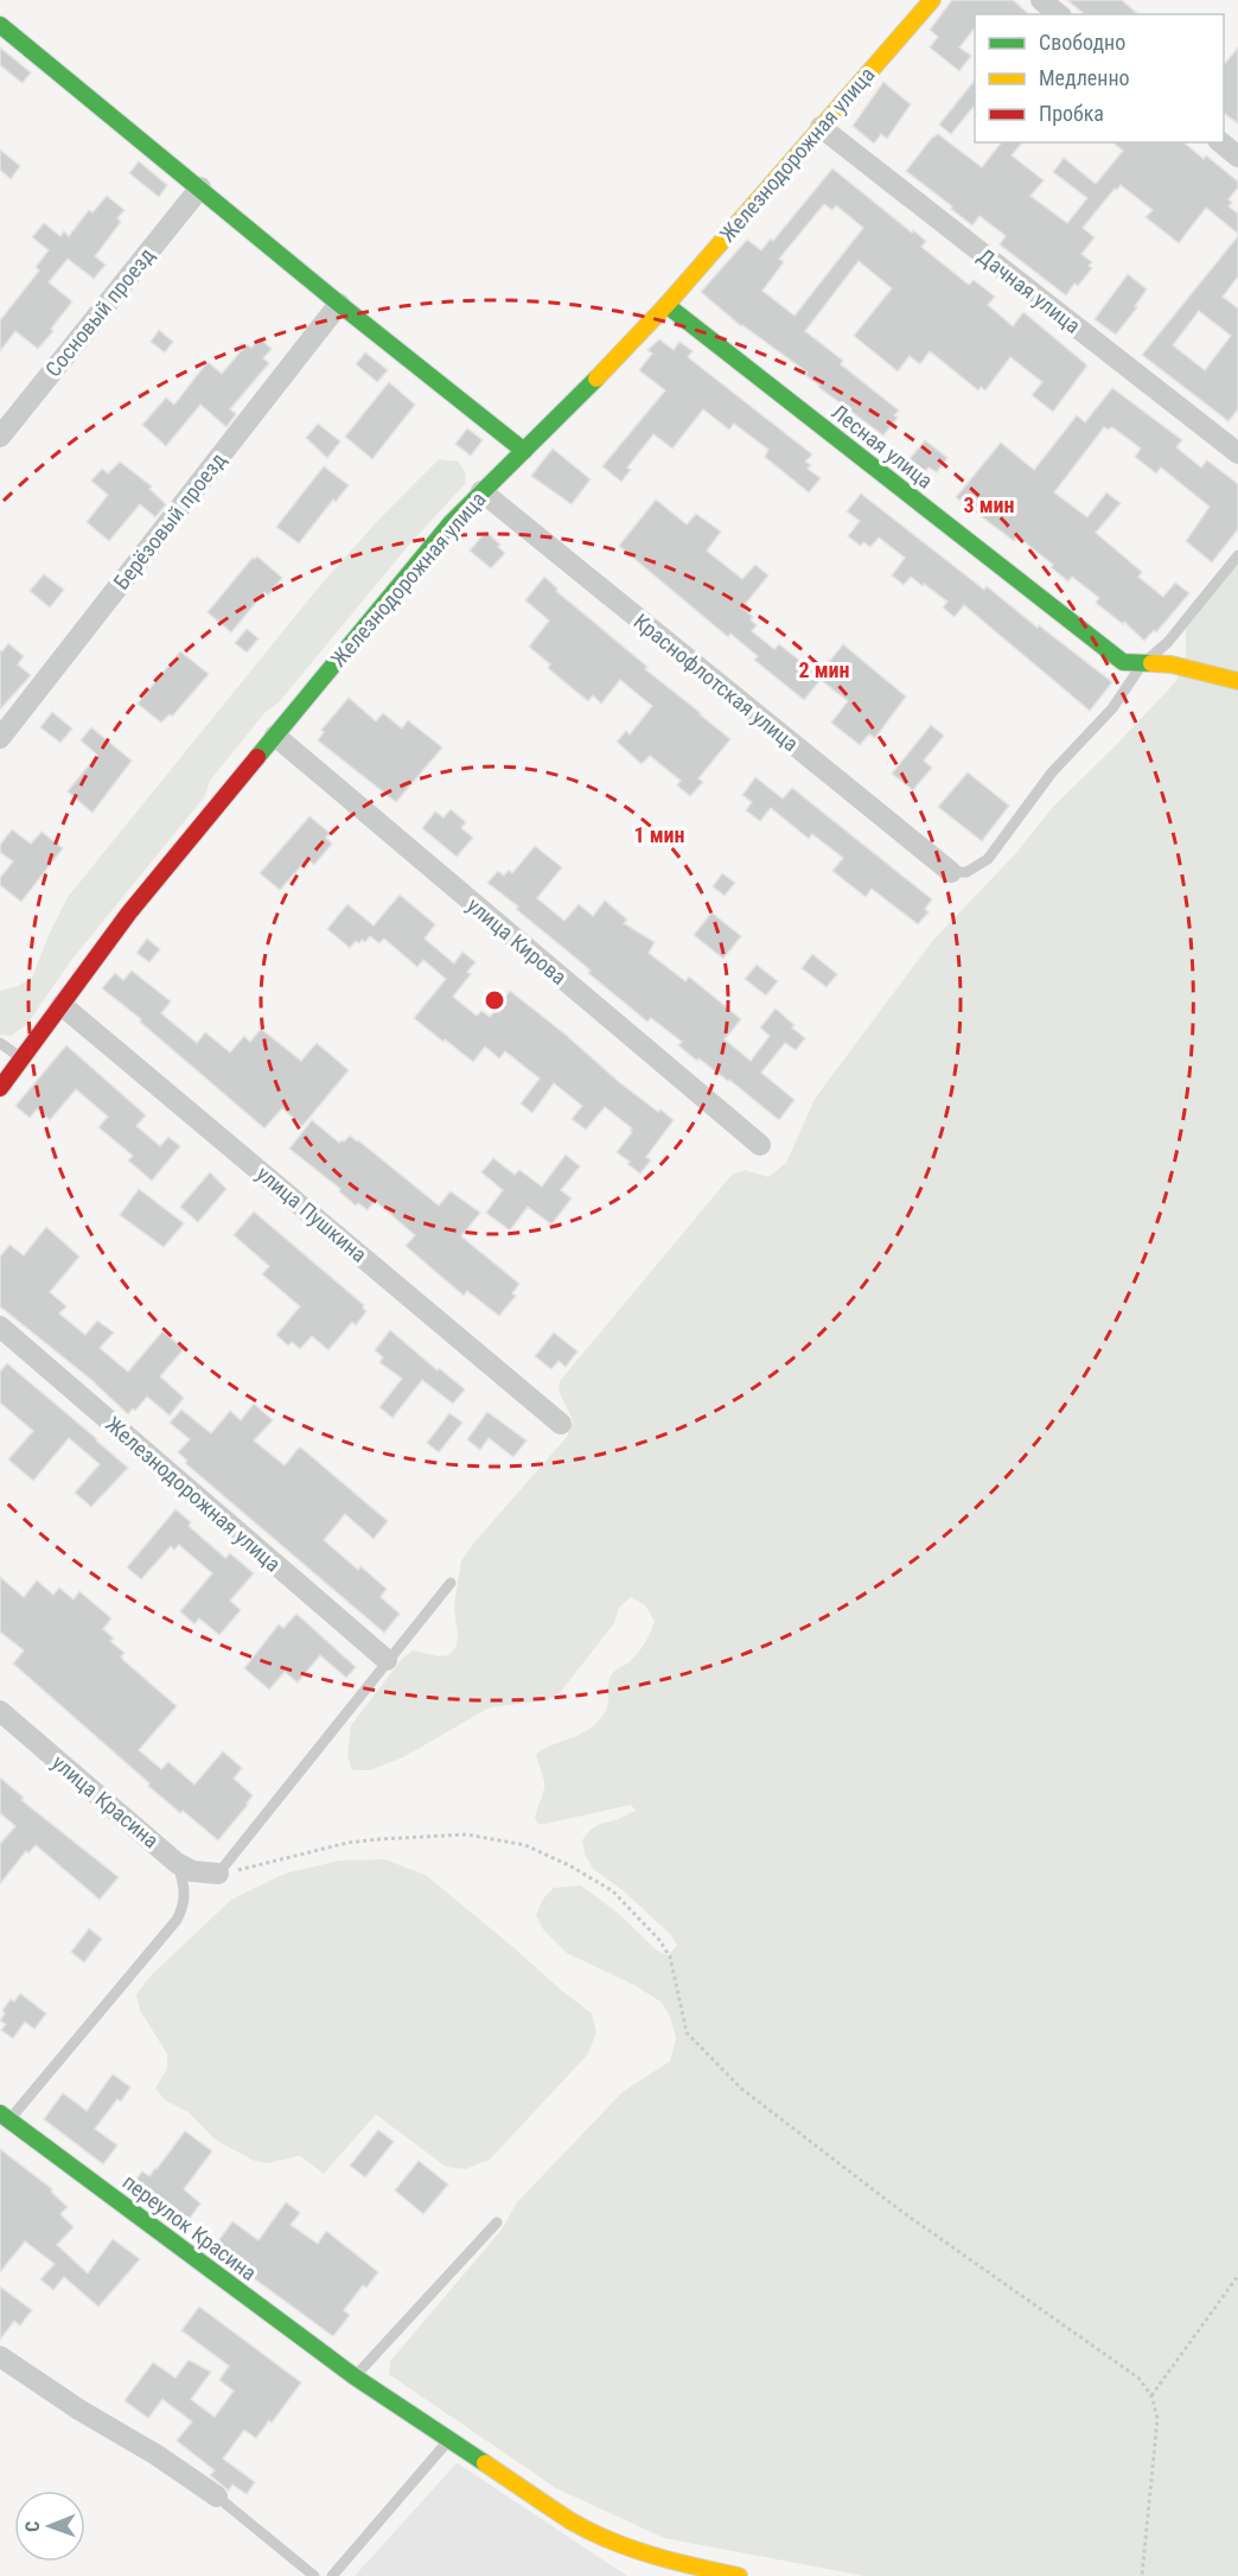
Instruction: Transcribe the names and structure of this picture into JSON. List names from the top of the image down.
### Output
{
  "streets": {
    "street": [
      "Железнодорожная улица",
      "Дачная улица",
      "Сосновый проезд",
      "Лесная улица",
      "Берёзовый проезд",
      "Краснофлотская улица",
      "улица Кирова",
      "улица Пушкина",
      "улица Красина",
      "переулок Красина"
    ]
  },
  "crossings": [
    ["Железнодорожная улица", "Дачная улица"],
    ["Железнодорожная улица", "Лесная улица"],
    ["Железнодорожная улица", "Краснофлотская улица"],
    ["Железнодорожная улица", "улица Кирова"],
    ["Железнодорожная улица", "улица Пушкина"]
  ],
  "legend": ["Свободно", "Медленно", "Пробка"],
  "north": "left",
  "rings": ["3 мин", "2 мин", "1 мин"]
}
